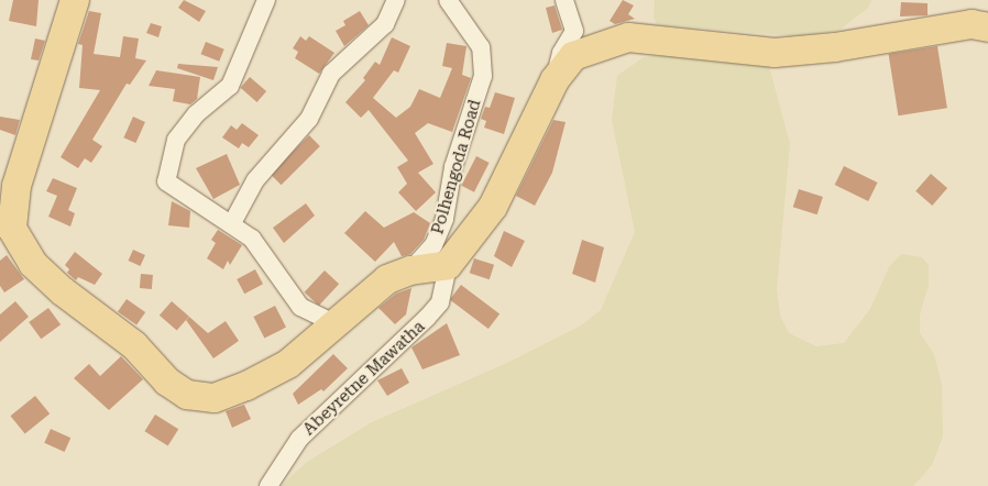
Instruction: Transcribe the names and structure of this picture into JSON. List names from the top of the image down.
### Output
{
  "streets": {
    "street": ["Polhengoda Road", "Abeyretne Mawatha"]
  }
}
